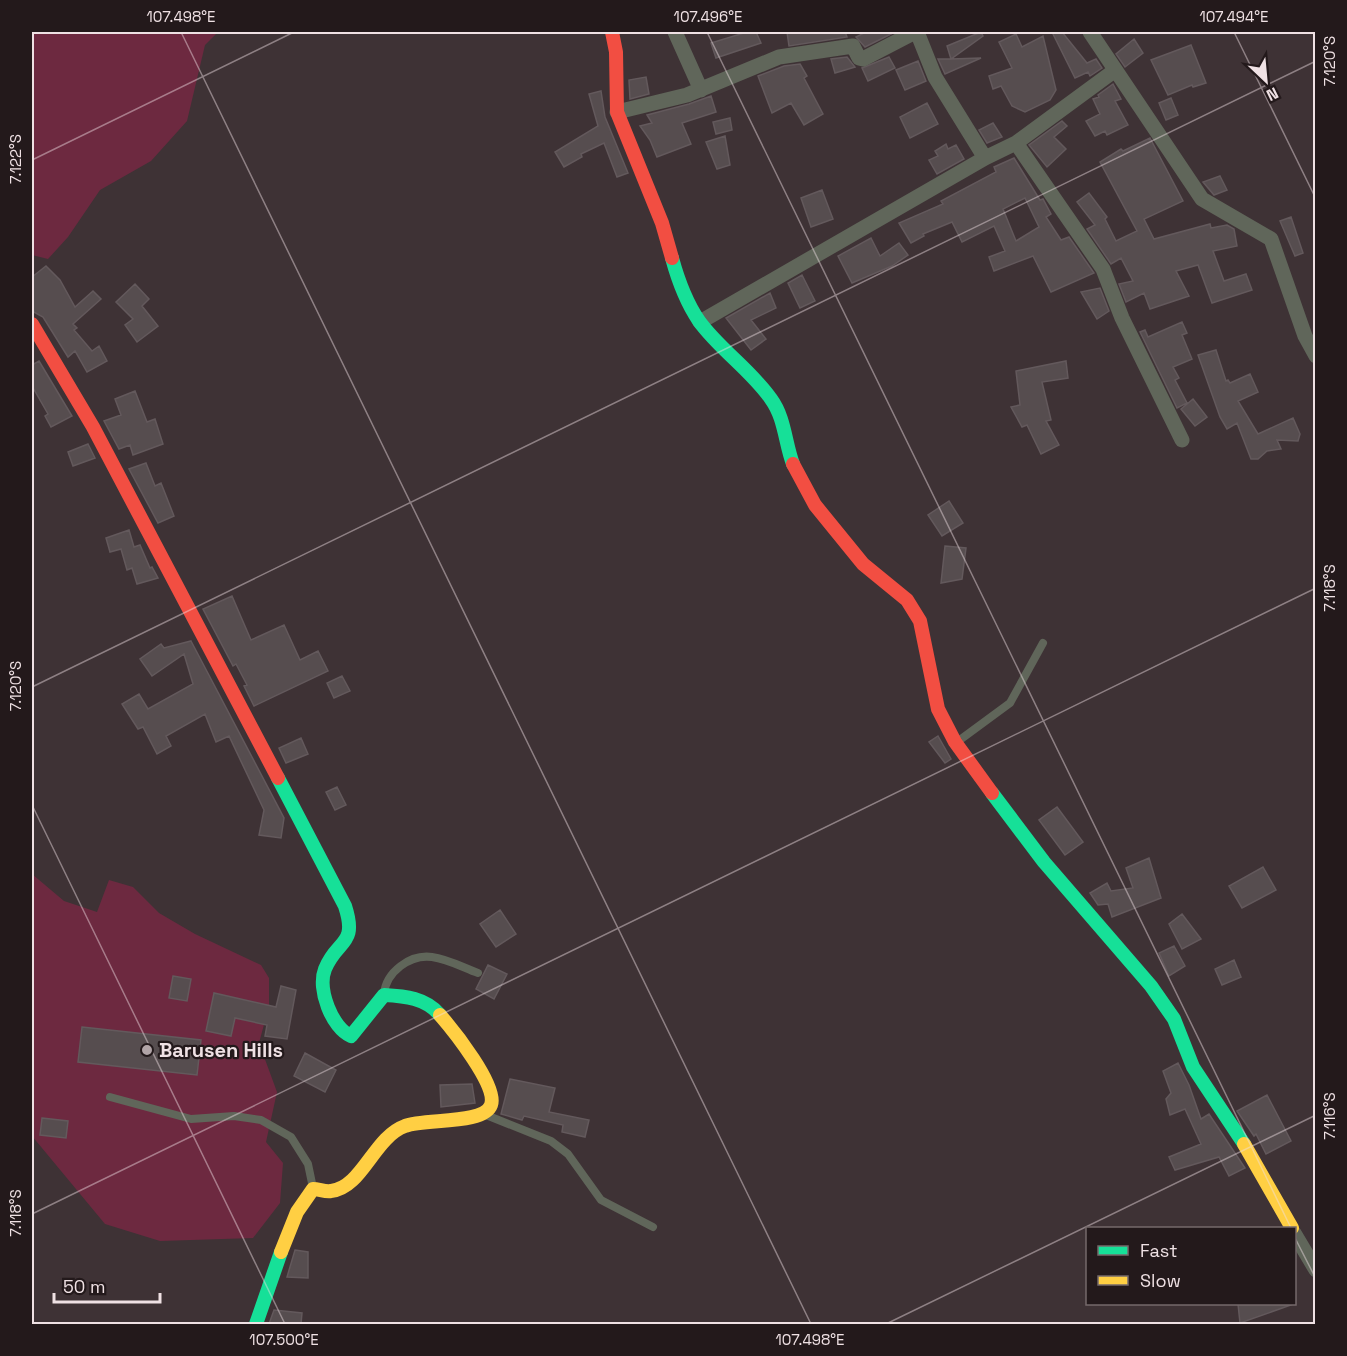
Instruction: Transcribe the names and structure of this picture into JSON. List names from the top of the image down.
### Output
{
  "places": ["Barusen Hills"],
  "legend": ["Fast", "Slow"],
  "scale_bar": "50 m",
  "north": "bottom right",
  "coordinates": [
    "107.498°E",
    "107.496°E",
    "107.494°E",
    "7.120°S",
    "7.122°S",
    "7.118°S",
    "7.116°S",
    "107.500°E"
  ]
}
